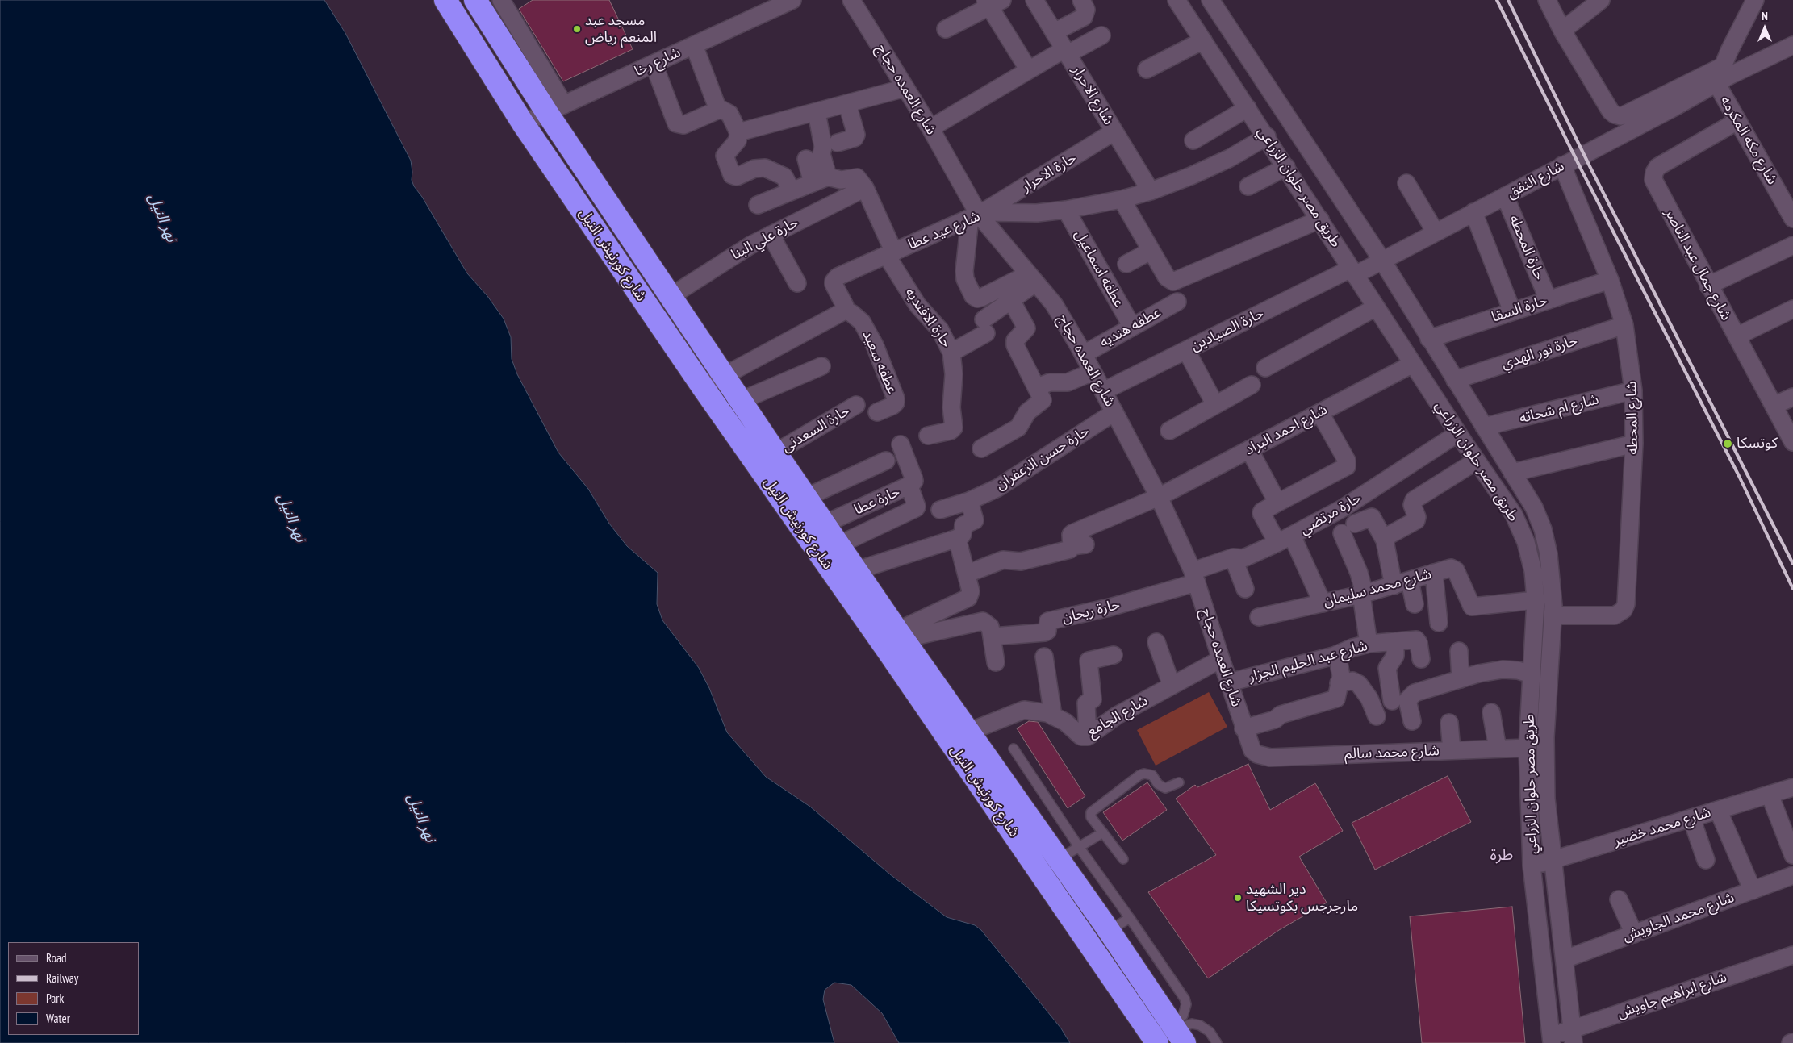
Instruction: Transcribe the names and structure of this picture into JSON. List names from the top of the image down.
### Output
{
  "streets": {
    "highway": ["شارع كورنيش النيل"],
    "street": [
      "شارع رخا",
      "شارع العمده حجاج",
      "شارع الاحرار",
      "شارع مكه المكرمه",
      "حارة الاحرار",
      "شارع النفق",
      "طريق مصر حلوان الزراعي",
      "شارع عيد عطا",
      "حارة علي البنا",
      "حارة المحطه",
      "شارع جمال عبد الناصر",
      "عطفه اسماعيل",
      "حارة السقا",
      "حارة الافنديه",
      "عطفه هنديه",
      "حارة الصيادين",
      "حارة نور الهدي",
      "عطفه سعيد",
      "شارع ام شحاته",
      "شارع المحطه",
      "حارة السعدنى",
      "شارع احمد البراد",
      "حارة حسن الزعفران",
      "حارة عطا",
      "حارة مرتضي",
      "شارع محمد سليمان",
      "حارة ريحان",
      "شارع عبد الحليم الجزار",
      "شارع الجامع",
      "شارع محمد سالم",
      "شارع محمد خضير",
      "شارع محمد الجاويش",
      "شارع ابراهيم جاويش"
    ]
  },
  "crossings": [
    ["شارع رخا", "شارع كورنيش النيل"],
    ["شارع العمده حجاج", "حارة الاحرار"],
    ["شارع العمده حجاج", "شارع عيد عطا"],
    ["شارع العمده حجاج", "عطفه هنديه"],
    ["شارع العمده حجاج", "حارة الصيادين"],
    ["شارع العمده حجاج", "شارع احمد البراد"],
    ["شارع العمده حجاج", "حارة حسن الزعفران"],
    ["شارع العمده حجاج", "حارة مرتضي"],
    ["شارع العمده حجاج", "حارة ريحان"],
    ["شارع العمده حجاج", "شارع عبد الحليم الجزار"],
    ["شارع العمده حجاج", "شارع الجامع"],
    ["شارع العمده حجاج", "شارع محمد سالم"],
    ["شارع الاحرار", "حارة الاحرار"],
    ["شارع الاحرار", "شارع عيد عطا"],
    ["شارع مكه المكرمه", "شارع النفق"],
    ["شارع مكه المكرمه", "شارع جمال عبد الناصر"],
    ["حارة الاحرار", "شارع عيد عطا"],
    ["شارع النفق", "طريق مصر حلوان الزراعي"],
    ["شارع النفق", "حارة المحطه"],
    ["شارع النفق", "حارة الصيادين"],
    ["شارع النفق", "شارع المحطه"],
    ["طريق مصر حلوان الزراعي", "شارع عيد عطا"],
    ["طريق مصر حلوان الزراعي", "حارة السقا"],
    ["طريق مصر حلوان الزراعي", "حارة الصيادين"],
    ["طريق مصر حلوان الزراعي", "حارة نور الهدي"],
    ["طريق مصر حلوان الزراعي", "شارع ام شحاته"],
    ["طريق مصر حلوان الزراعي", "شارع المحطه"],
    ["طريق مصر حلوان الزراعي", "شارع احمد البراد"],
    ["طريق مصر حلوان الزراعي", "حارة مرتضي"],
    ["طريق مصر حلوان الزراعي", "شارع محمد سليمان"],
    ["طريق مصر حلوان الزراعي", "شارع محمد سالم"],
    ["طريق مصر حلوان الزراعي", "شارع محمد خضير"],
    ["طريق مصر حلوان الزراعي", "شارع محمد الجاويش"],
    ["طريق مصر حلوان الزراعي", "شارع ابراهيم جاويش"],
    ["شارع عيد عطا", "عطفه اسماعيل"],
    ["شارع عيد عطا", "حارة الافنديه"],
    ["شارع عيد عطا", "عطفه سعيد"],
    ["حارة علي البنا", "شارع كورنيش النيل"],
    ["حارة علي البنا", "حارة الافنديه"],
    ["حارة المحطه", "حارة السقا"],
    ["شارع كورنيش النيل", "حارة السعدنى"],
    ["شارع كورنيش النيل", "حارة عطا"],
    ["شارع كورنيش النيل", "شارع الجامع"],
    ["عطفه اسماعيل", "عطفه هنديه"],
    ["حارة السقا", "شارع المحطه"],
    ["حارة نور الهدي", "شارع المحطه"],
    ["شارع ام شحاته", "شارع المحطه"],
    ["حارة مرتضي", "حارة ريحان"]
  ],
  "districts": ["طرة"],
  "water": ["نهر النيل"],
  "places": ["مسجد عبد المنعم رياض", "كوتسكا", "دير الشهيد مارجرجس بكوتسيكا"],
  "legend": [
    "Road",
    "Railway",
    "Park",
    "Water"
  ],
  "north": "top"
}
